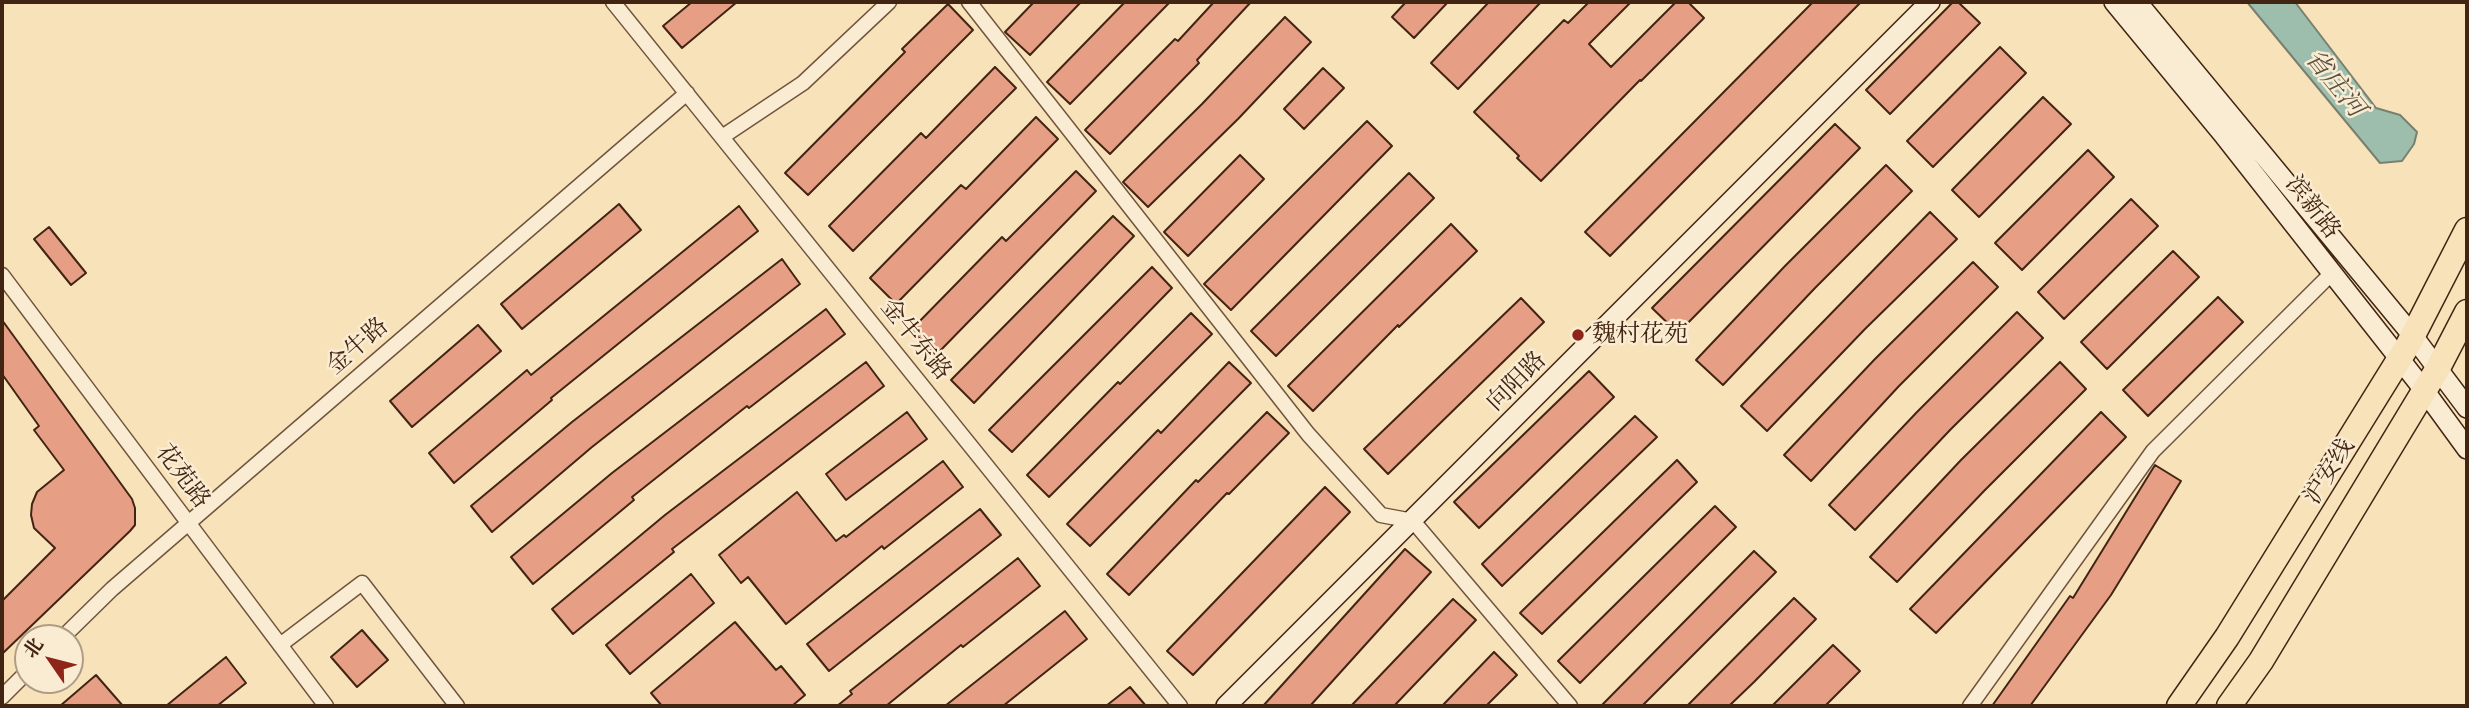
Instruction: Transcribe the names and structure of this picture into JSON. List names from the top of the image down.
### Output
{
  "streets": {
    "highway": ["沪安线"],
    "main road": ["滨新路", "向阳路"],
    "street": ["金牛东路", "金牛路", "花苑路"]
  },
  "crossings": [
    ["滨新路", "沪安线"],
    ["金牛东路", "金牛路"],
    ["金牛路", "花苑路"]
  ],
  "water": ["省庄河"],
  "places": ["魏村花苑"],
  "north": "top left"
}
